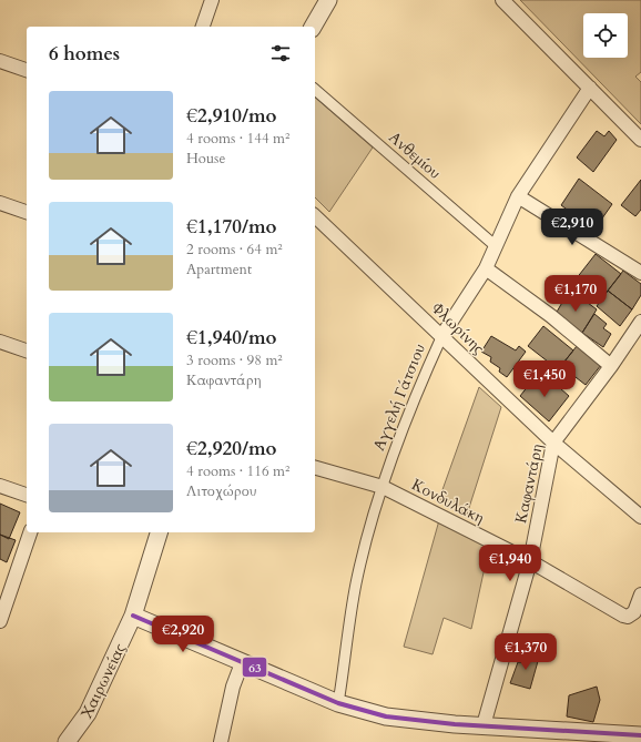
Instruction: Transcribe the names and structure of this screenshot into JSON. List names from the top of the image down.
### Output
{
  "streets": {
    "street": [
      "Ανθεμίου",
      "Φλωρίνης",
      "Αγγελή Γάτσιου",
      "Καφαντάρη",
      "Κονδυλάκη",
      "Χαιρωνείας"
    ]
  },
  "crossings": [
    ["Ανθεμίου", "Αγγελή Γάτσιου"],
    ["Φλωρίνης", "Αγγελή Γάτσιου"],
    ["Φλωρίνης", "Καφαντάρη"],
    ["Αγγελή Γάτσιου", "Κονδυλάκη"],
    ["Καφαντάρη", "Κονδυλάκη"]
  ],
  "lines": ["transit line 63"],
  "page": {
    "heading": "6 homes",
    "list": [
      {
        "name": "€2,910/mo",
        "note": "4 rooms · 144 m² · House"
      },
      {
        "name": "€1,170/mo",
        "note": "2 rooms · 64 m² · Apartment"
      },
      {
        "name": "€1,940/mo",
        "note": "3 rooms · 98 m² · Καφαντάρη"
      },
      {
        "name": "€2,920/mo",
        "note": "4 rooms · 116 m² · Λιτοχώρου"
      }
    ],
    "price": [
      "€2,910",
      "€1,170",
      "€1,450",
      "€1,940",
      "€2,920",
      "€1,370"
    ]
  }
}
